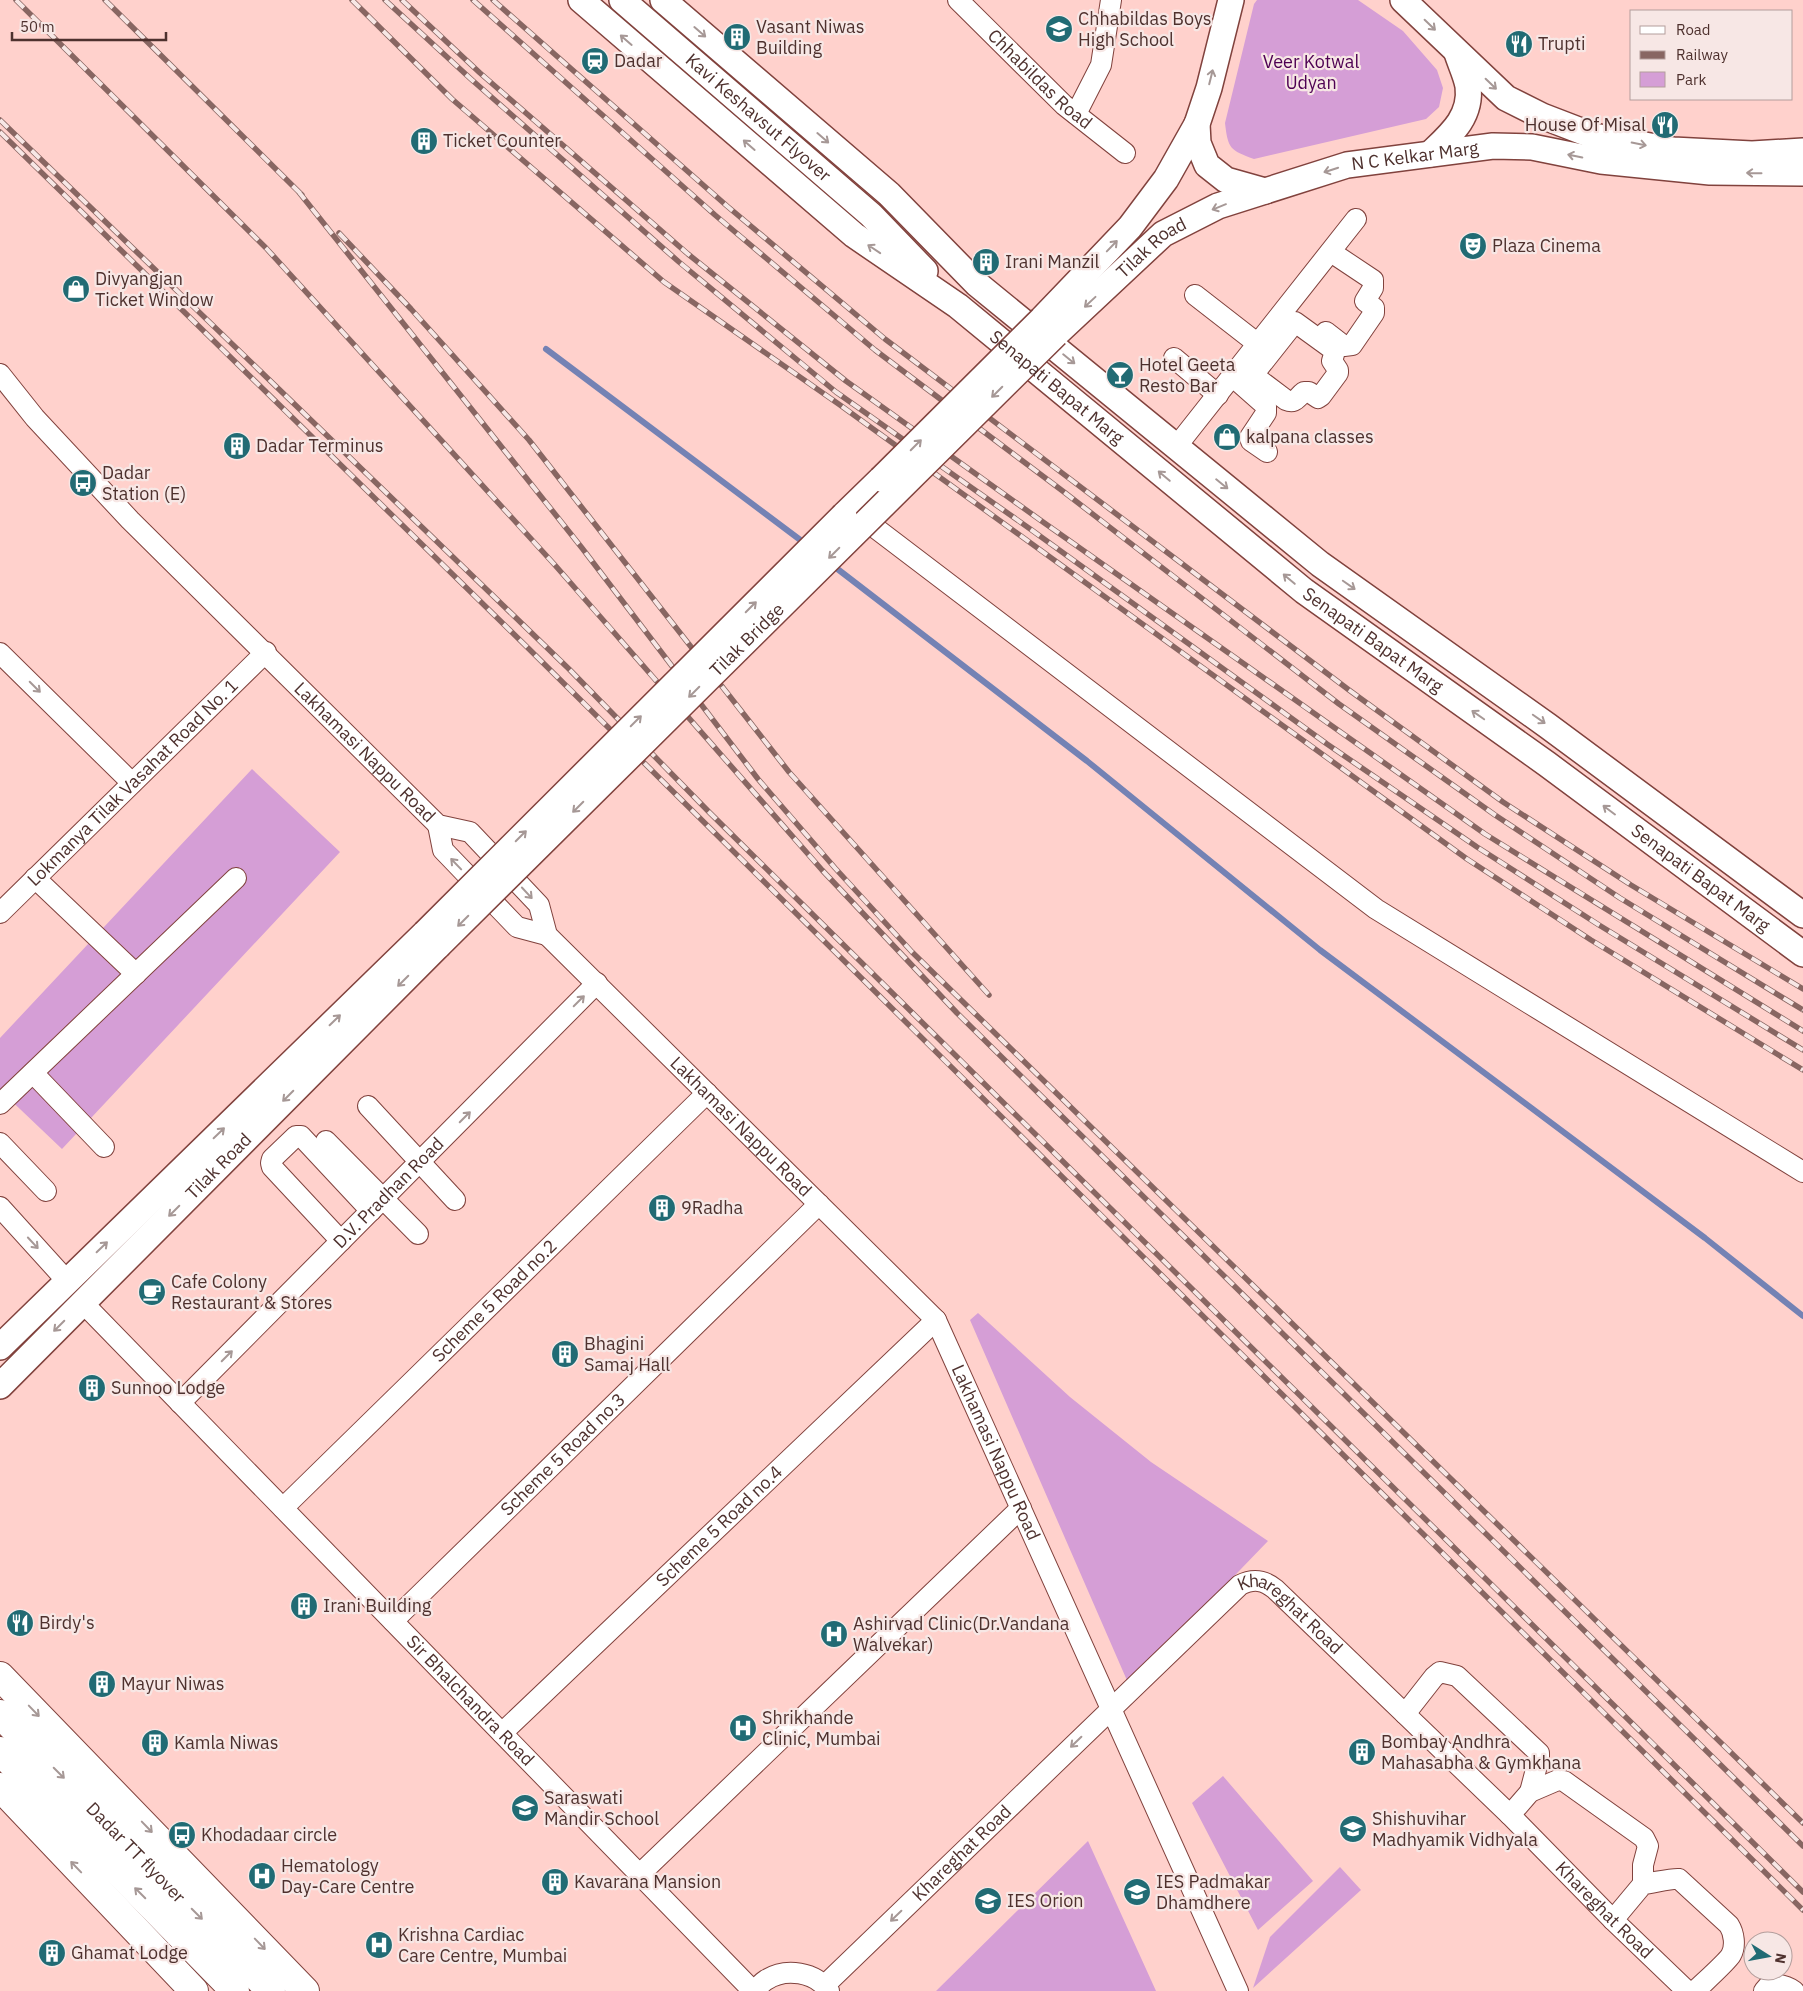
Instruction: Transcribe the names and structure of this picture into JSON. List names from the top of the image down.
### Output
{
  "streets": {
    "highway": ["Dadar TT flyover"],
    "main road": [
      "Kavi Keshavsut Flyover",
      "N C Kelkar Marg",
      "Tilak Road",
      "Senapati Bapat Marg",
      "Tilak Bridge"
    ],
    "street": [
      "Chhabildas Road",
      "Lakhamasi Nappu Road",
      "Lokmanya Tilak Vasahat Road No. 1",
      "D.V. Pradhan Road",
      "Scheme 5 Road no.2",
      "Scheme 5 Road no.3",
      "Scheme 5 Road no.4",
      "Khareghat Road",
      "Sir Bhalchandra Road"
    ]
  },
  "crossings": [
    ["Kavi Keshavsut Flyover", "Senapati Bapat Marg"],
    ["N C Kelkar Marg", "Tilak Road"],
    ["Tilak Road", "Tilak Bridge"],
    ["Tilak Road", "Sir Bhalchandra Road"],
    ["Lakhamasi Nappu Road", "Lokmanya Tilak Vasahat Road No. 1"],
    ["Lakhamasi Nappu Road", "D.V. Pradhan Road"],
    ["Lakhamasi Nappu Road", "Scheme 5 Road no.2"],
    ["Lakhamasi Nappu Road", "Scheme 5 Road no.3"],
    ["Lakhamasi Nappu Road", "Scheme 5 Road no.4"],
    ["Lakhamasi Nappu Road", "Khareghat Road"],
    ["D.V. Pradhan Road", "Sir Bhalchandra Road"],
    ["Scheme 5 Road no.2", "Sir Bhalchandra Road"],
    ["Scheme 5 Road no.3", "Sir Bhalchandra Road"],
    ["Scheme 5 Road no.4", "Sir Bhalchandra Road"]
  ],
  "one_way": ["D.V. Pradhan Road"],
  "parks": ["Veer Kotwal Udyan"],
  "places": {
    "school or university": [
      "Chhabildas Boys High School",
      "Saraswati Mandir School",
      "Shishuvihar Madhyamik Vidhyala",
      "IES Padmakar Dhamdhere",
      "IES Orion"
    ],
    "building": [
      "Vasant Niwas Building",
      "Ticket Counter",
      "Irani Manzil",
      "Dadar Terminus",
      "9Radha",
      "Bhagini Samaj Hall",
      "Sunnoo Lodge",
      "Irani Building",
      "Mayur Niwas",
      "Kamla Niwas",
      "Bombay Andhra Mahasabha & Gymkhana",
      "Kavarana Mansion",
      "Ghamat Lodge"
    ],
    "restaurant": ["Trupti", "House Of Misal", "Birdy's"],
    "station": ["Dadar"],
    "theatre": ["Plaza Cinema"],
    "shop": ["Divyangjan Ticket Window", "kalpana classes"],
    "bar": ["Hotel Geeta Resto Bar"],
    "bus stop": ["Dadar Station (E)", "Khodadaar circle"],
    "cafe": ["Cafe Colony Restaurant & Stores"],
    "hospital": [
      "Ashirvad Clinic(Dr.Vandana Walvekar)",
      "Shrikhande Clinic, Mumbai",
      "Hematology Day-Care Centre",
      "Krishna Cardiac Care Centre, Mumbai"
    ]
  },
  "legend": ["Road", "Railway", "Park"],
  "scale_bar": "50 m",
  "north": "right"
}
